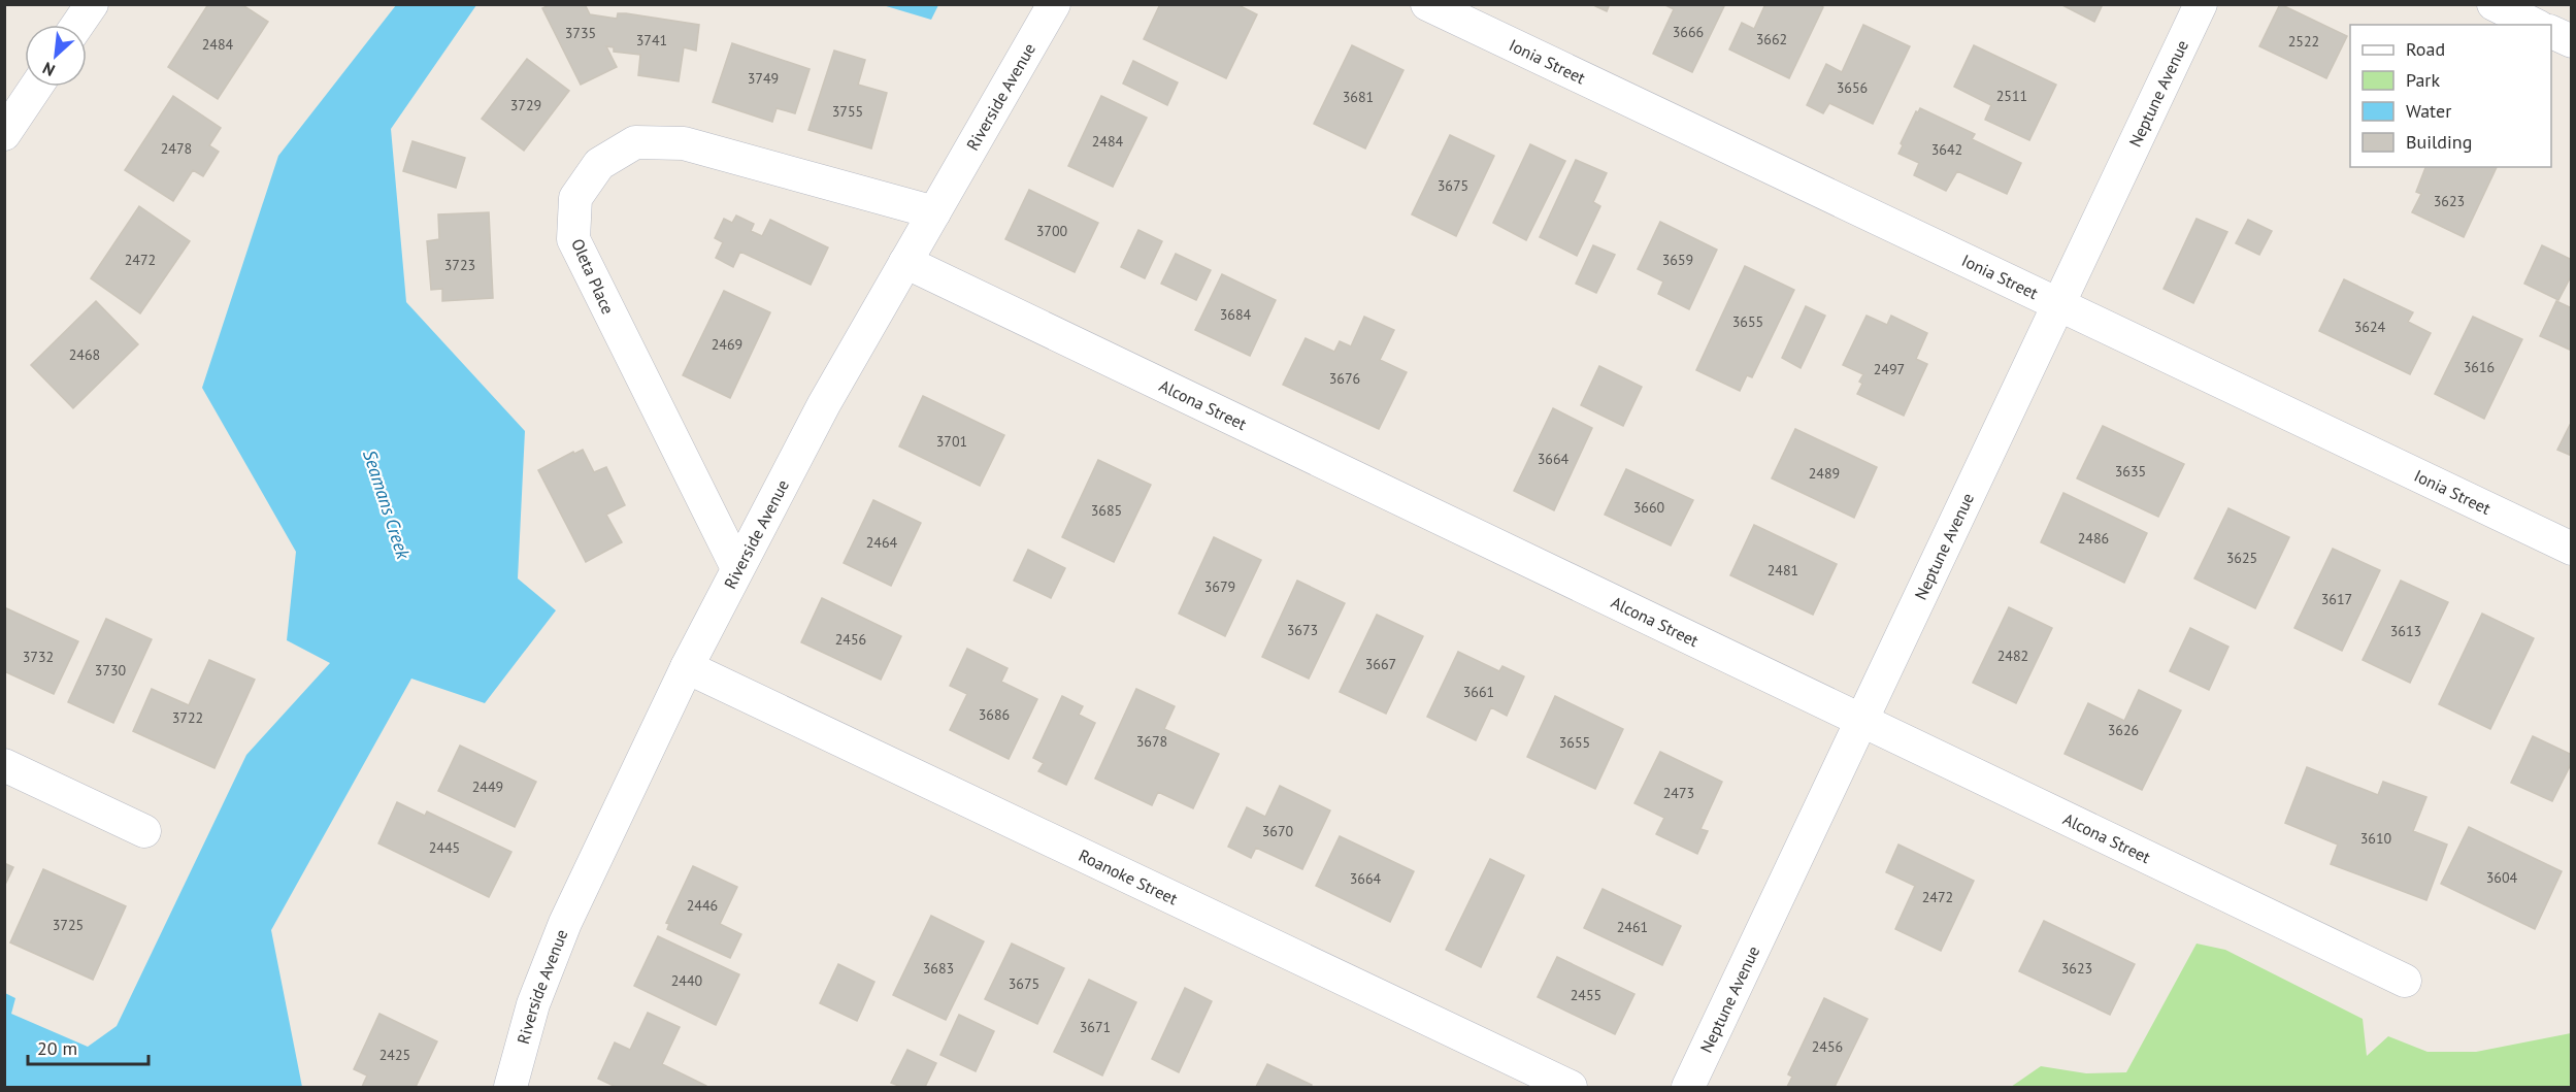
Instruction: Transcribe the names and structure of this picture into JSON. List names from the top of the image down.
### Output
{
  "streets": {
    "street": [
      "Ionia Street",
      "Neptune Avenue",
      "Riverside Avenue",
      "Oleta Place",
      "Alcona Street",
      "Roanoke Street"
    ]
  },
  "crossings": [
    ["Ionia Street", "Neptune Avenue"],
    ["Neptune Avenue", "Alcona Street"],
    ["Riverside Avenue", "Oleta Place"],
    ["Riverside Avenue", "Alcona Street"],
    ["Riverside Avenue", "Roanoke Street"]
  ],
  "water": ["Seamans Creek"],
  "house_numbers": [
    "3666",
    "3735",
    "3662",
    "3741",
    "2522",
    "2484",
    "3749",
    "3656",
    "2511",
    "3681",
    "3729",
    "3755",
    "2484",
    "2478",
    "3642",
    "3675",
    "3623",
    "3700",
    "2472",
    "3659",
    "3723",
    "3684",
    "3655",
    "3624",
    "2469",
    "2468",
    "3616",
    "2497",
    "3676",
    "3701",
    "3664",
    "3635",
    "2489",
    "3660",
    "3685",
    "2486",
    "2464",
    "3625",
    "2481",
    "3679",
    "3617",
    "3673",
    "3613",
    "2456",
    "2482",
    "3732",
    "3667",
    "3730",
    "3661",
    "3686",
    "3722",
    "3626",
    "3678",
    "3655",
    "2449",
    "2473",
    "3670",
    "3610",
    "2445",
    "3604",
    "3664",
    "2472",
    "2446",
    "3725",
    "2461",
    "3683",
    "3623",
    "2440",
    "3675",
    "2455",
    "3671",
    "2456",
    "2425"
  ],
  "legend": [
    "Road",
    "Park",
    "Water",
    "Building"
  ],
  "scale_bar": "20 m",
  "north": "bottom left"
}
